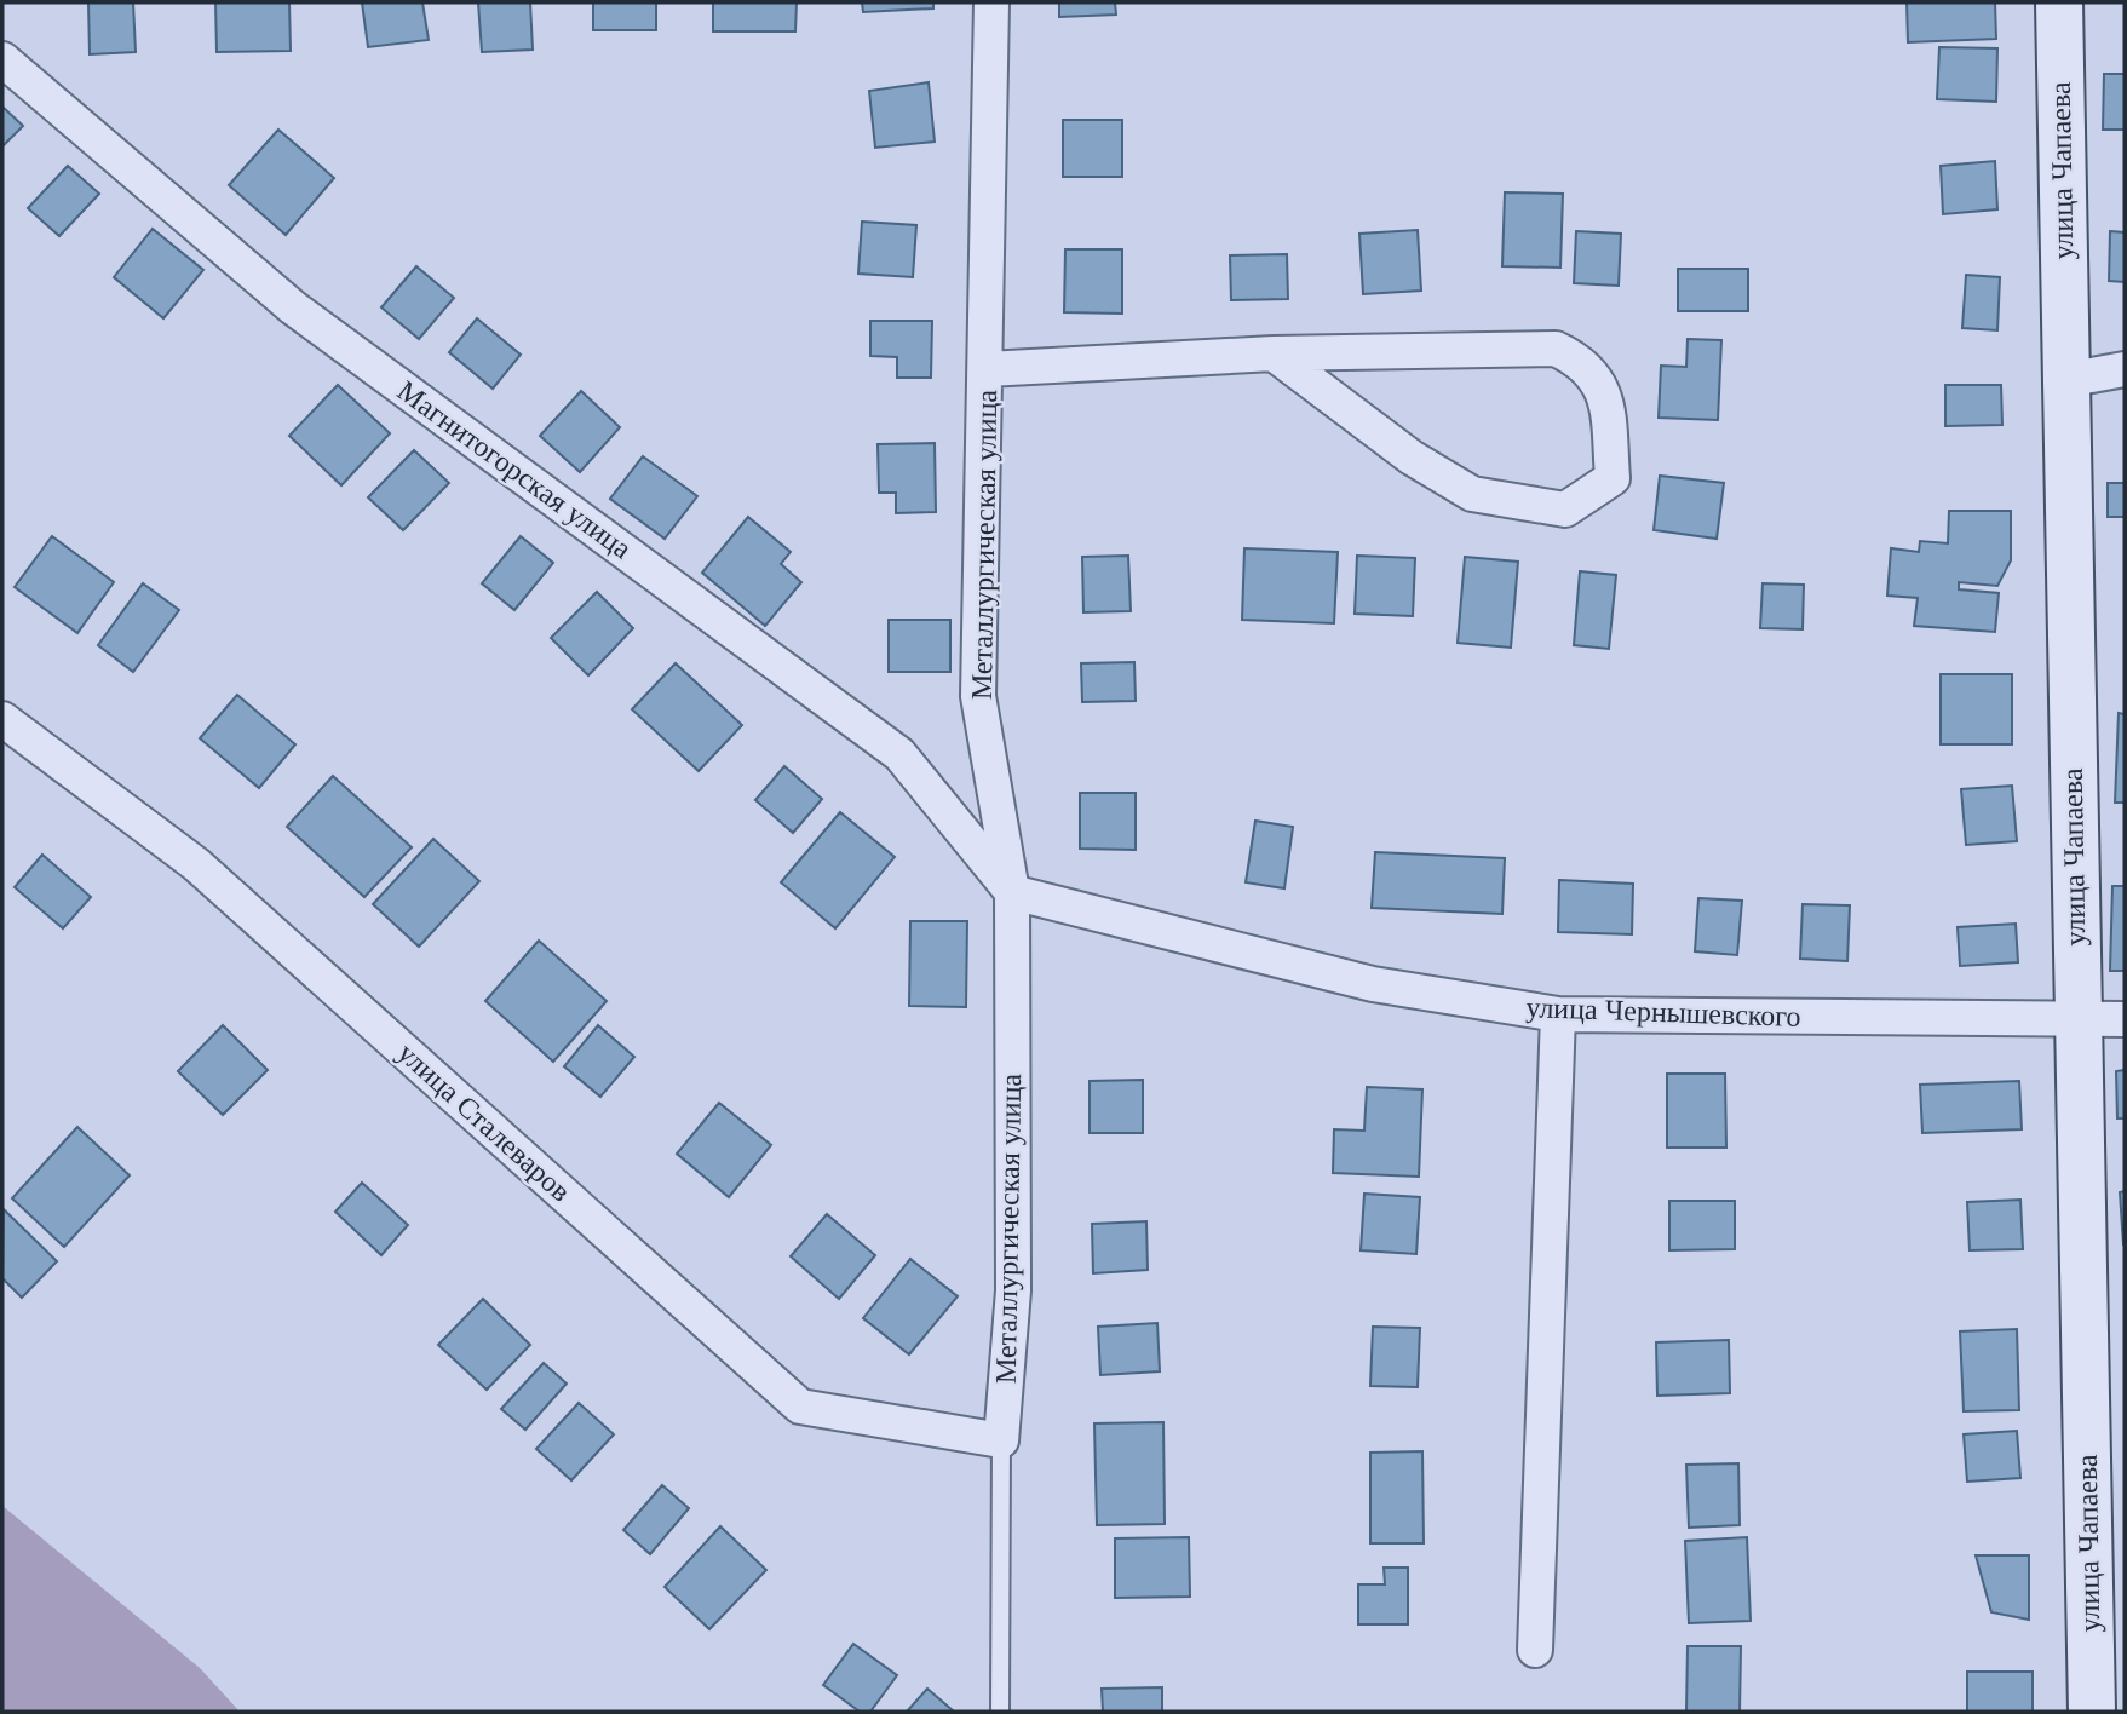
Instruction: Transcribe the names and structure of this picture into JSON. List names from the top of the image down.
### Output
{
  "streets": {
    "street": [
      "улица Чапаева",
      "Магнитогорская улица",
      "Металлургическая улица",
      "улица Чернышевского",
      "улица Сталеваров"
    ]
  },
  "crossings": [
    ["улица Чапаева", "улица Чернышевского"],
    ["Магнитогорская улица", "Металлургическая улица"],
    ["Магнитогорская улица", "улица Чернышевского"],
    ["Металлургическая улица", "улица Чернышевского"],
    ["Металлургическая улица", "улица Сталеваров"]
  ]
}
